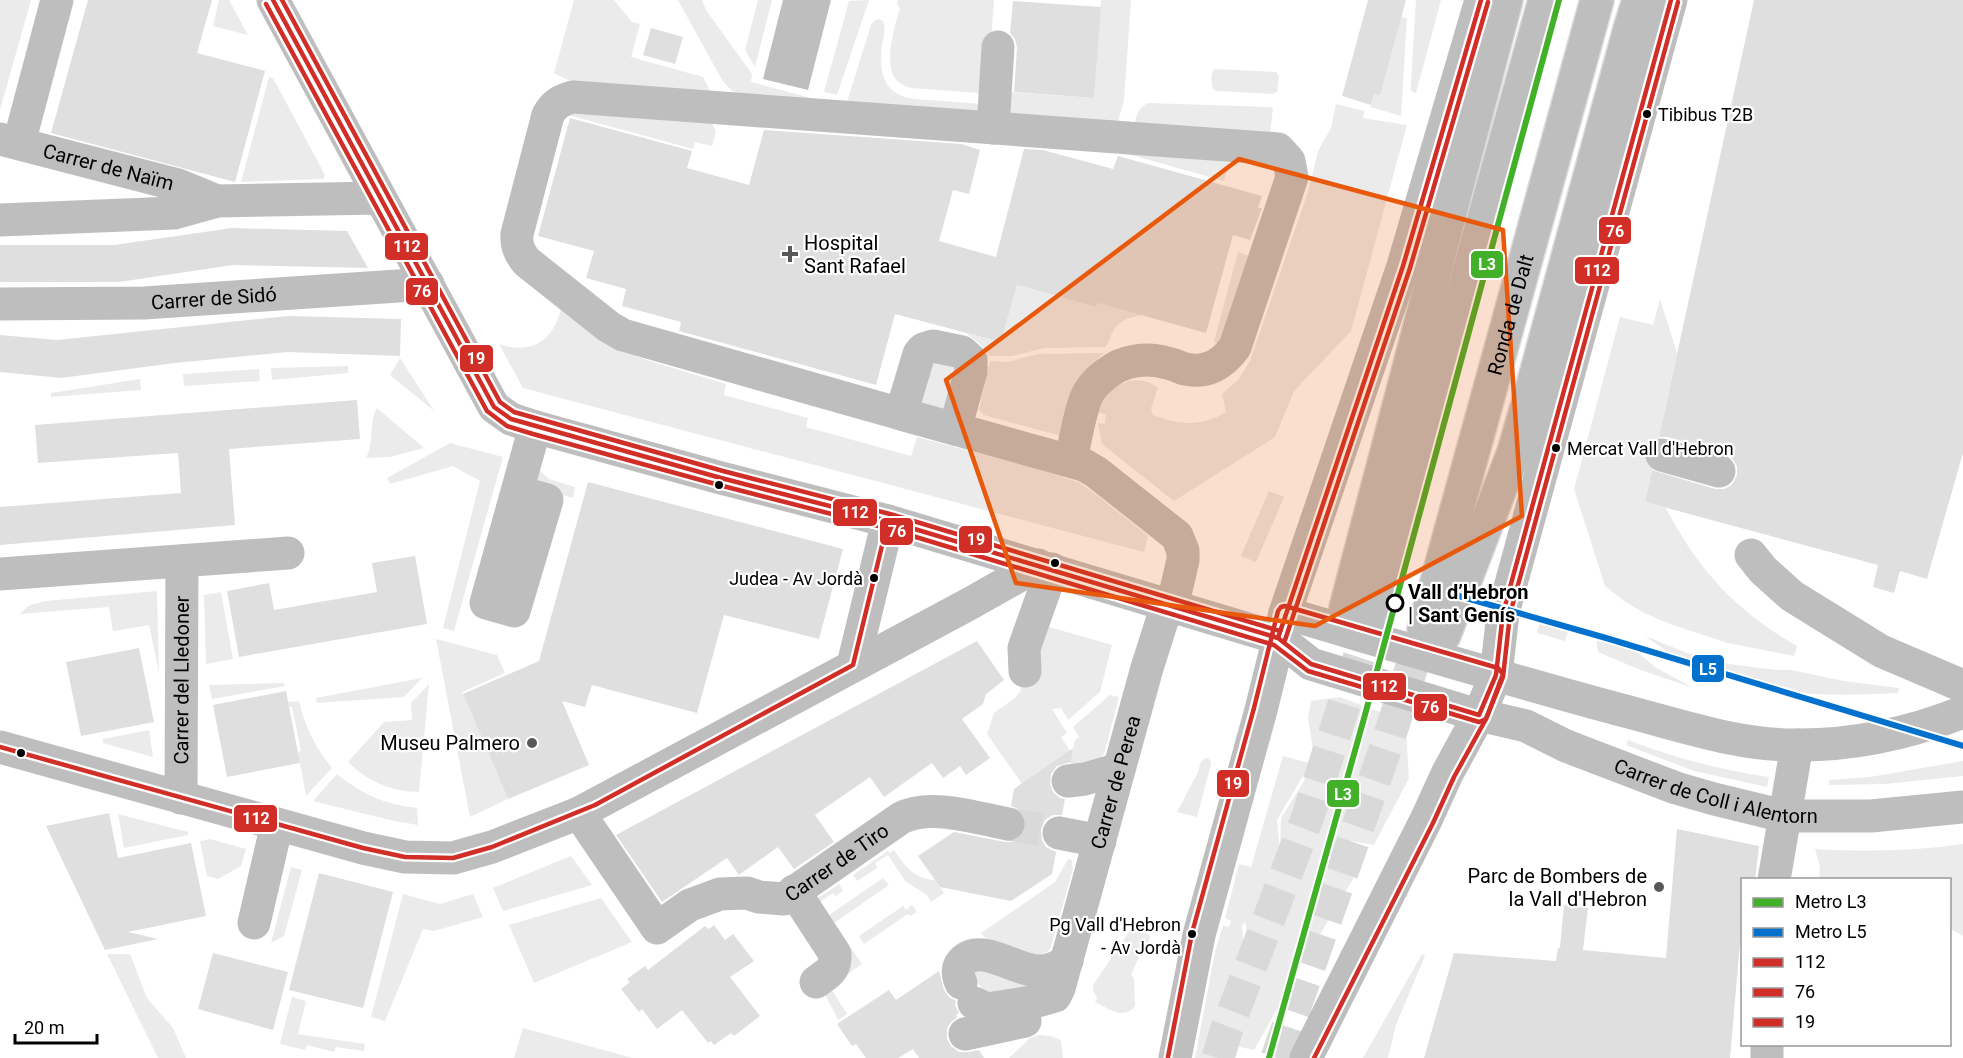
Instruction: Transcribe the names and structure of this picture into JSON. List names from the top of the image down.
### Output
{
  "streets": {
    "main road": [
      "Carrer de Naïm",
      "Carrer de Sidó",
      "Ronda de Dalt",
      "Carrer del Lledoner",
      "Carrer de Perea",
      "Carrer de Coll i Alentorn",
      "Carrer de Tiro"
    ]
  },
  "places": {
    "other": [
      "Tibibus T2B",
      "Mercat Vall d'Hebron",
      "Judea - Av Jordà",
      "Vall d’Hebron | Sant Genís",
      "Museu Palmero",
      "Parc de Bombers de la Vall d'Hebron",
      "Pg Vall d'Hebron - Av Jordà"
    ],
    "health": ["Hospital Sant Rafael"]
  },
  "lines": [
    "metro line L3",
    "transit line 112",
    "transit line 19",
    "transit line 76",
    "metro line L5"
  ],
  "legend": [
    "Metro L3",
    "Metro L5",
    "112",
    "76",
    "19"
  ],
  "scale_bar": "20 m"
}
